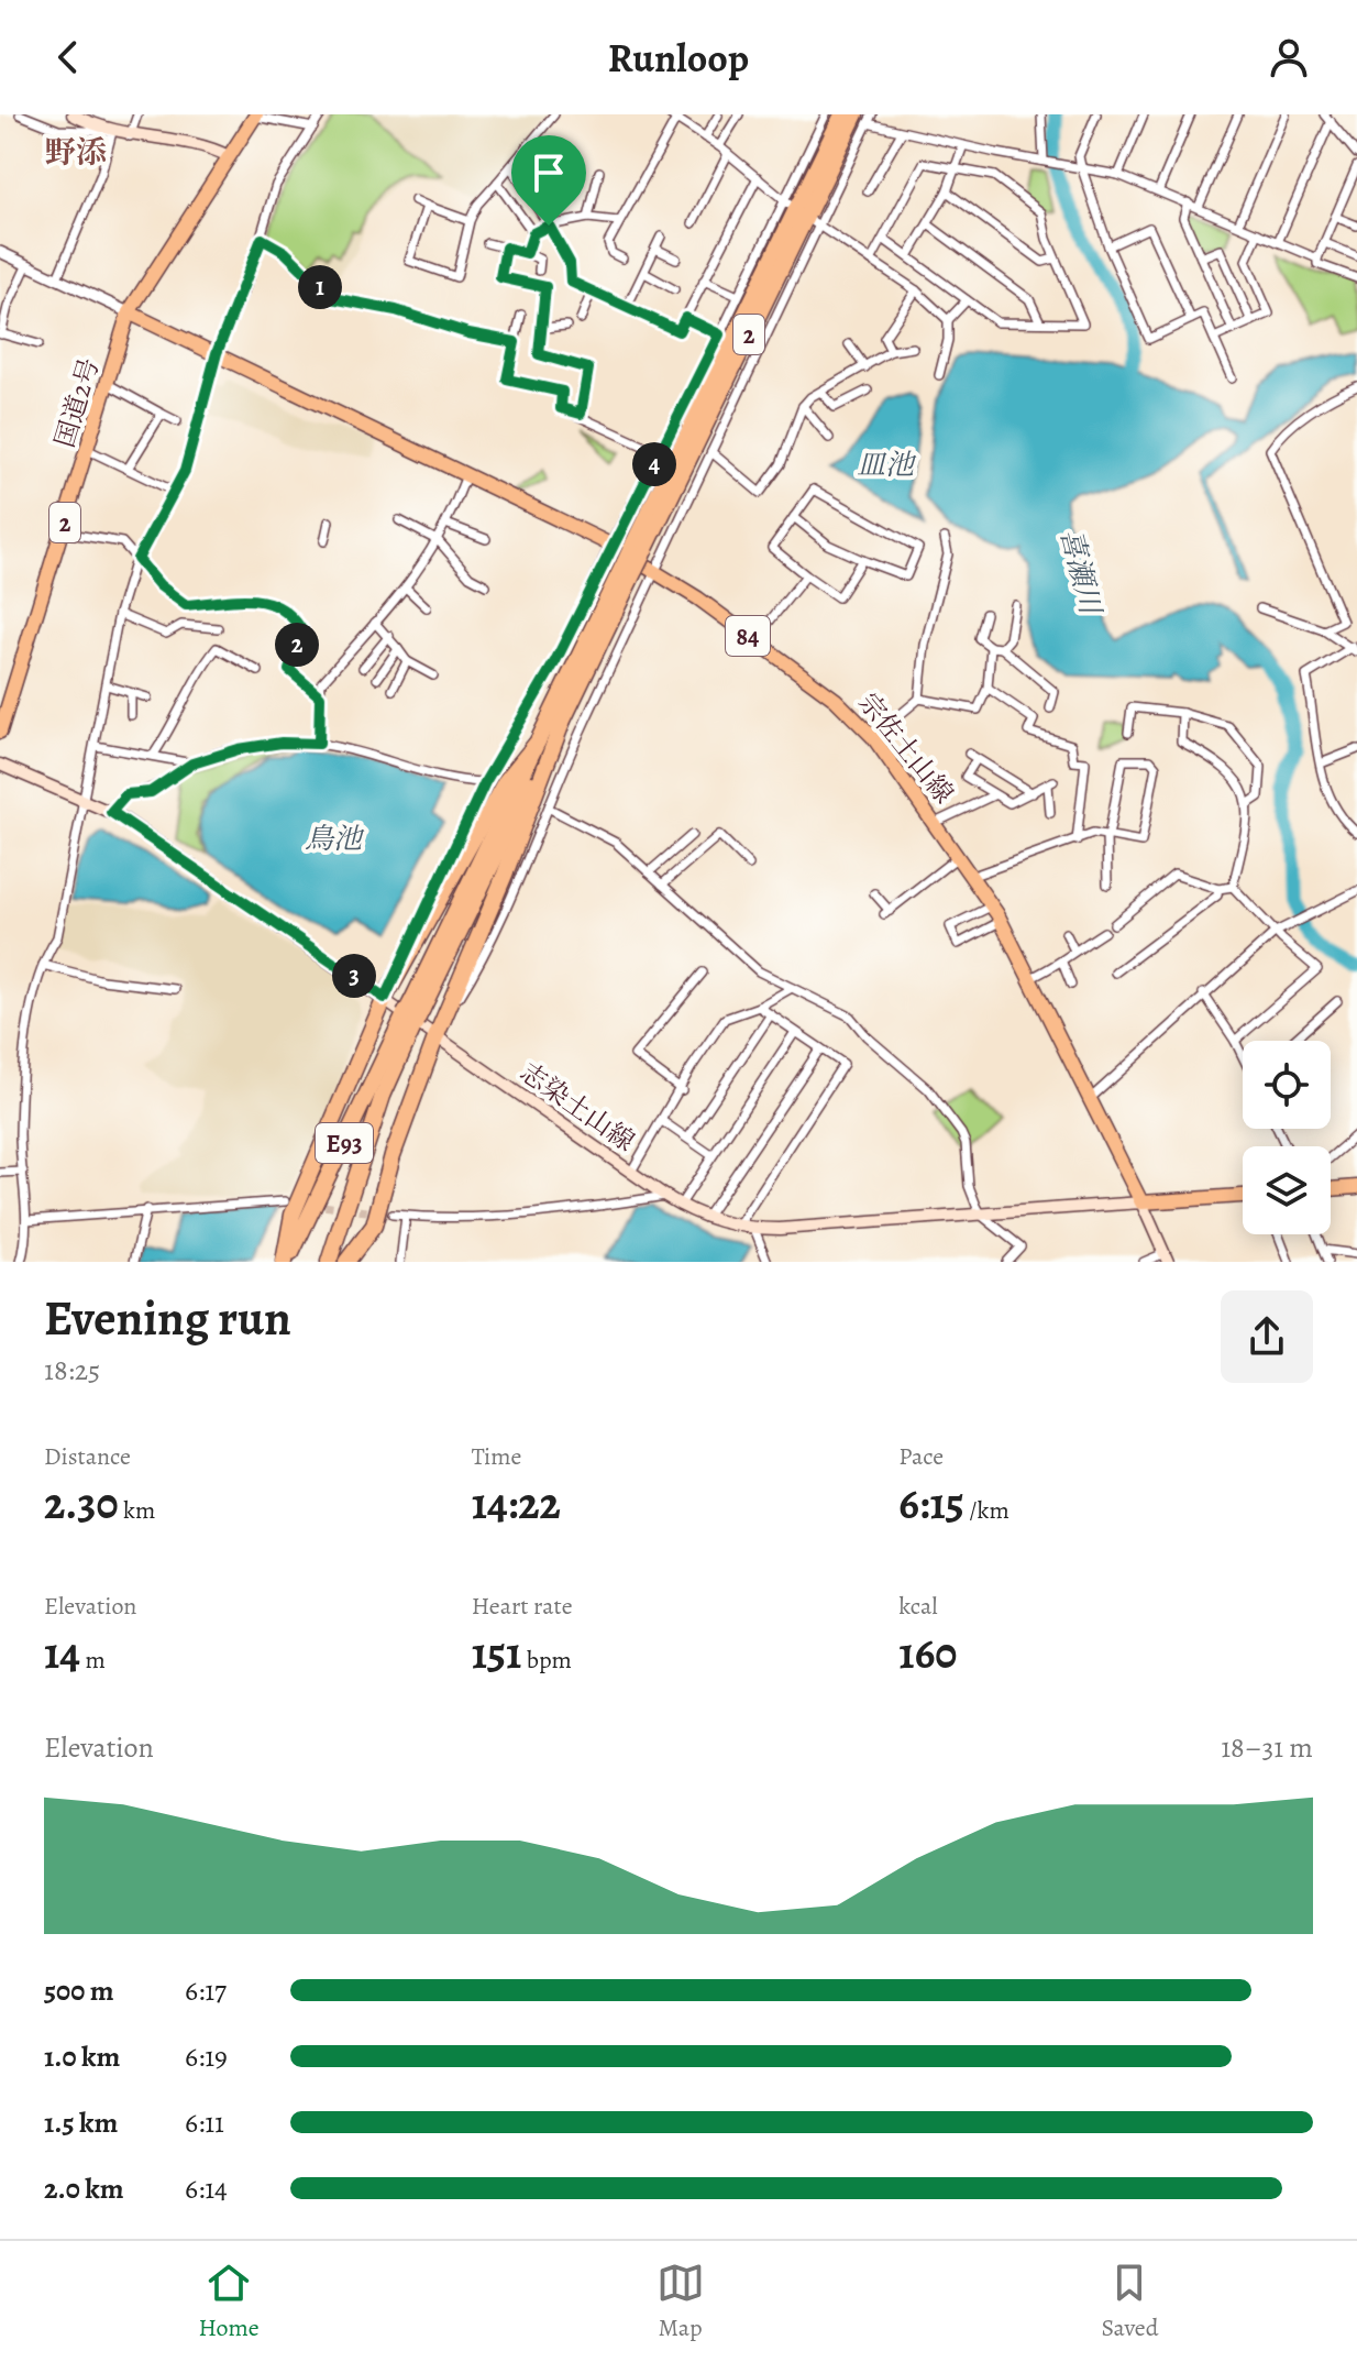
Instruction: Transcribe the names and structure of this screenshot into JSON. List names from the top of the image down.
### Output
{
  "streets": {
    "highway": ["2", "E93"],
    "main road": [
      "国道2号",
      "84",
      "宗佐土山線",
      "志染土山線"
    ]
  },
  "crossings": [
    ["2", "E93"],
    ["国道2号", "宗佐土山線"],
    ["宗佐土山線", "志染土山線"]
  ],
  "districts": ["野添"],
  "water": ["皿池", "喜瀬川", "鳥池"],
  "page": {
    "header": "Runloop",
    "pins": [
      "1",
      "4",
      "2",
      "3"
    ],
    "heading": ["Evening run", "18:25"],
    "stats": [
      ["Distance", "2.30 km"],
      ["Time", "14:22"],
      ["Pace", "6:15 /km"],
      ["Elevation", "14 m"],
      ["Heart rate", "151 bpm"],
      ["kcal", "160"]
    ],
    "chart": ["Elevation", "18–31 m"],
    "list": [
      {
        "name": "500 m",
        "note": "6:17"
      },
      {
        "name": "1.0 km",
        "note": "6:19"
      },
      {
        "name": "1.5 km",
        "note": "6:11"
      },
      {
        "name": "2.0 km",
        "note": "6:14"
      }
    ],
    "tabs": ["Home", "Map", "Saved"]
  }
}
